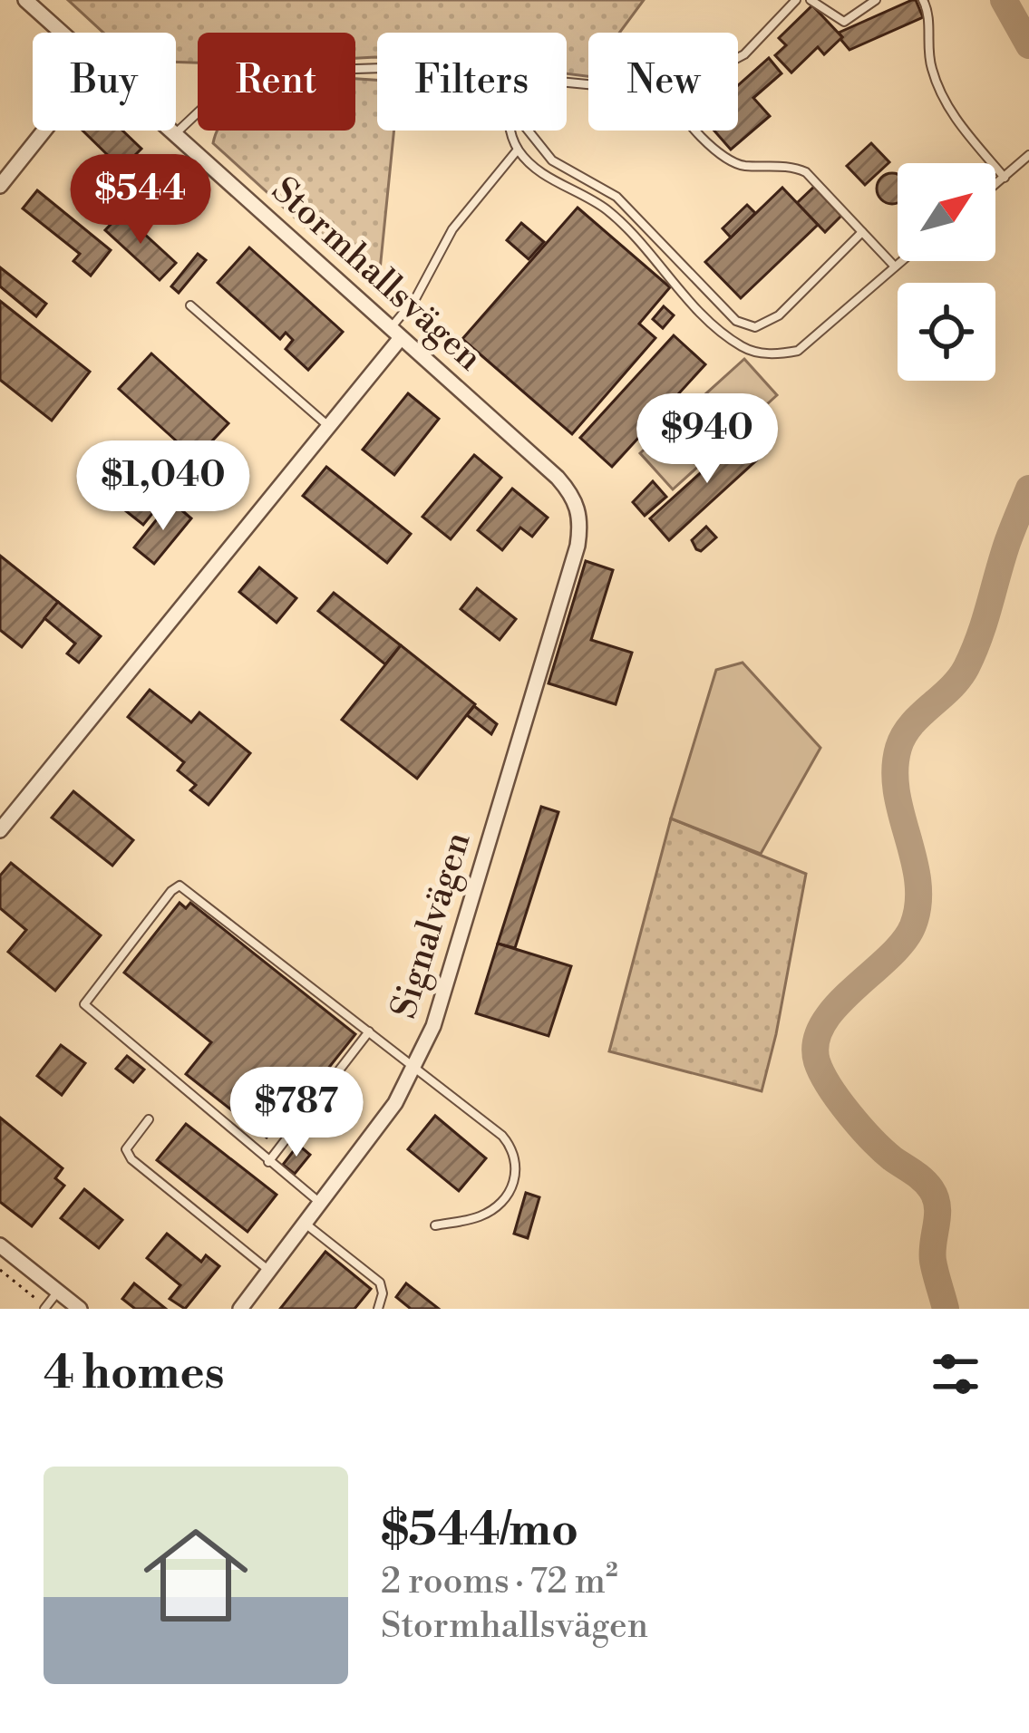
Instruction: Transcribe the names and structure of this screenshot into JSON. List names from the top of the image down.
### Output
{
  "streets": {
    "street": ["Stormhallsvägen", "Signalvägen"]
  },
  "crossings": [
    ["Stormhallsvägen", "Signalvägen"]
  ],
  "north": "top right",
  "page": {
    "chip": [
      "Buy",
      "Rent",
      "Filters",
      "New"
    ],
    "price": [
      "$544",
      "$940",
      "$1,040",
      "$787"
    ],
    "heading": "4 homes",
    "list": [
      {
        "name": "$544/mo",
        "note": "2 rooms · 72 m² · Stormhallsvägen"
      }
    ]
  }
}
